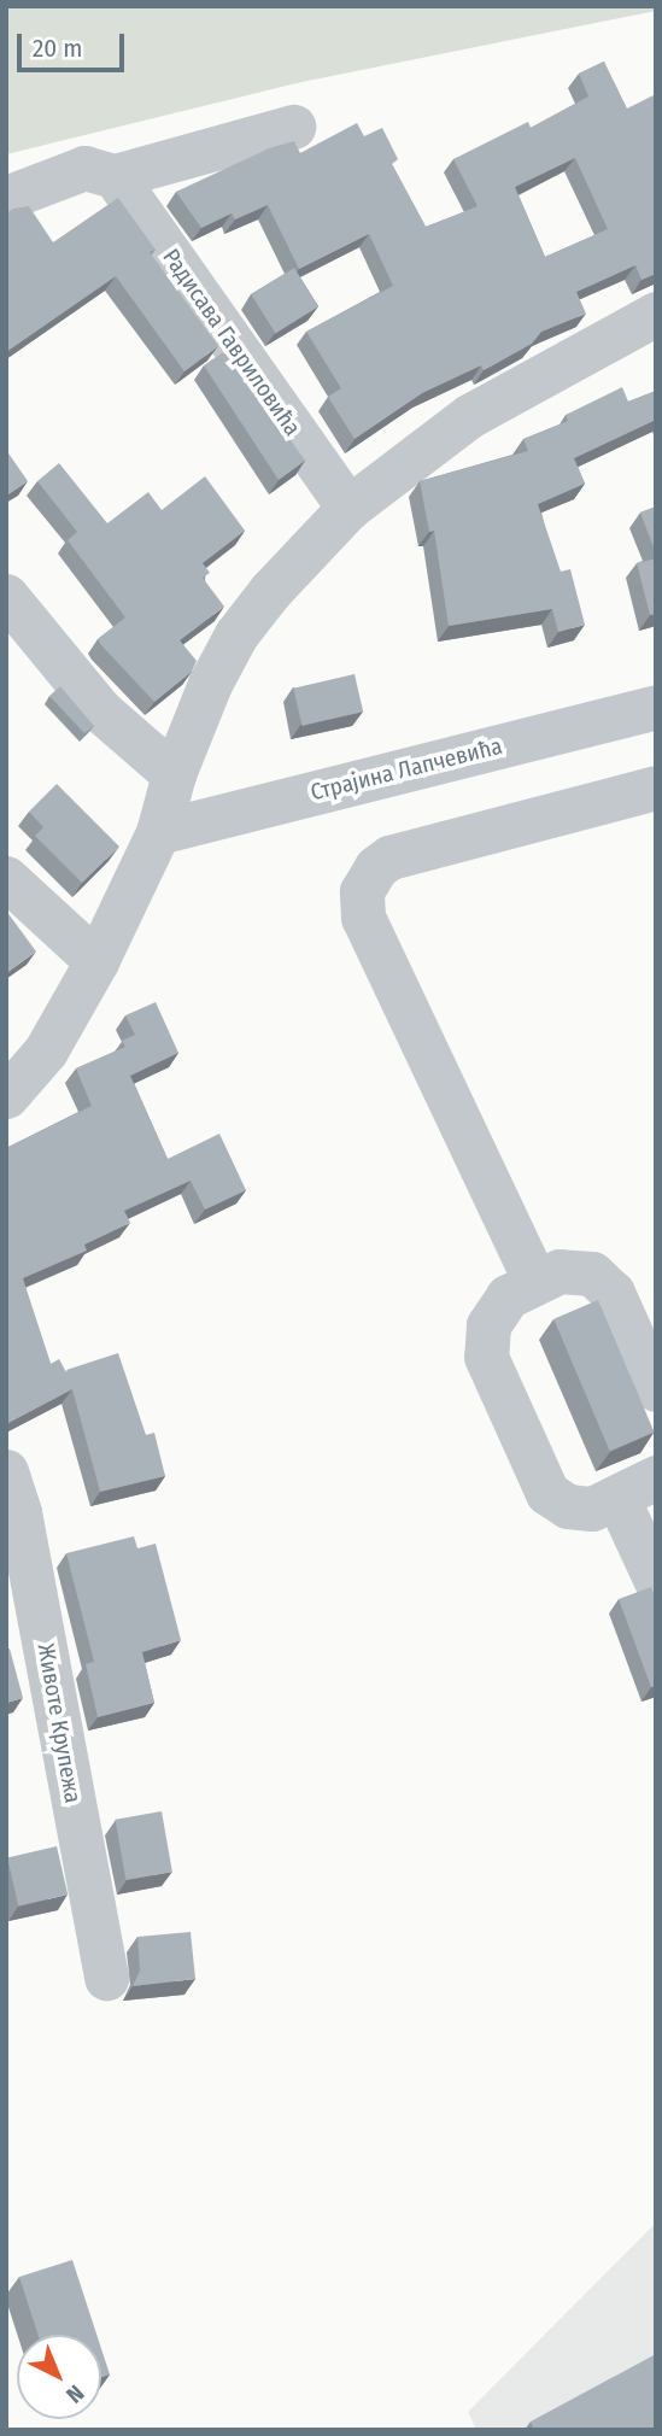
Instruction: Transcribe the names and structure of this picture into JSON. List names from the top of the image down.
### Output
{
  "streets": {
    "street": ["Радисава Гавриловића", "Страјина Лапчевића", "Животе Крупежа"]
  },
  "scale_bar": "20 m",
  "north": "bottom right"
}
